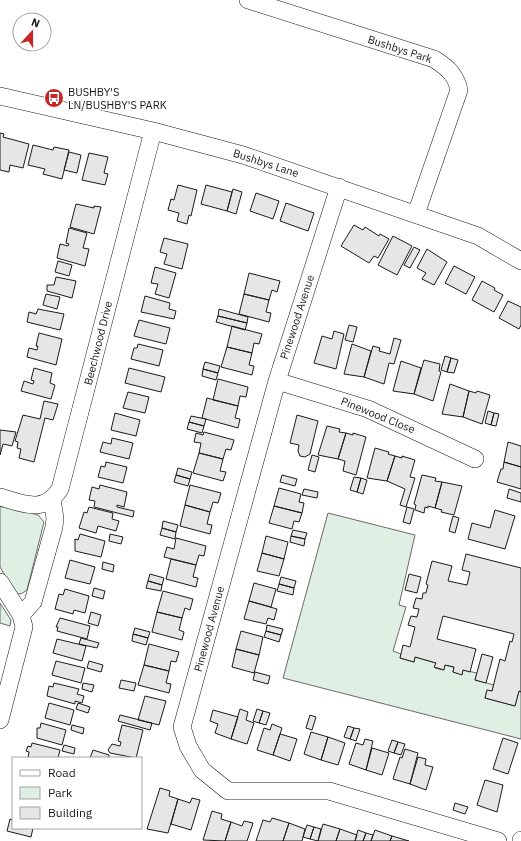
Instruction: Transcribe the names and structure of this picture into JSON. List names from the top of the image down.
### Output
{
  "streets": {
    "street": [
      "Bushbys Park",
      "Bushbys Lane",
      "Pinewood Avenue",
      "Beechwood Drive",
      "Pinewood Close"
    ]
  },
  "crossings": [
    ["Bushbys Park", "Bushbys Lane"],
    ["Bushbys Lane", "Pinewood Avenue"],
    ["Bushbys Lane", "Beechwood Drive"],
    ["Pinewood Avenue", "Pinewood Close"]
  ],
  "places": {
    "bus stop": ["BUSHBY'S LN/BUSHBY'S PARK"]
  },
  "legend": ["Road", "Park", "Building"],
  "north": "top"
}
